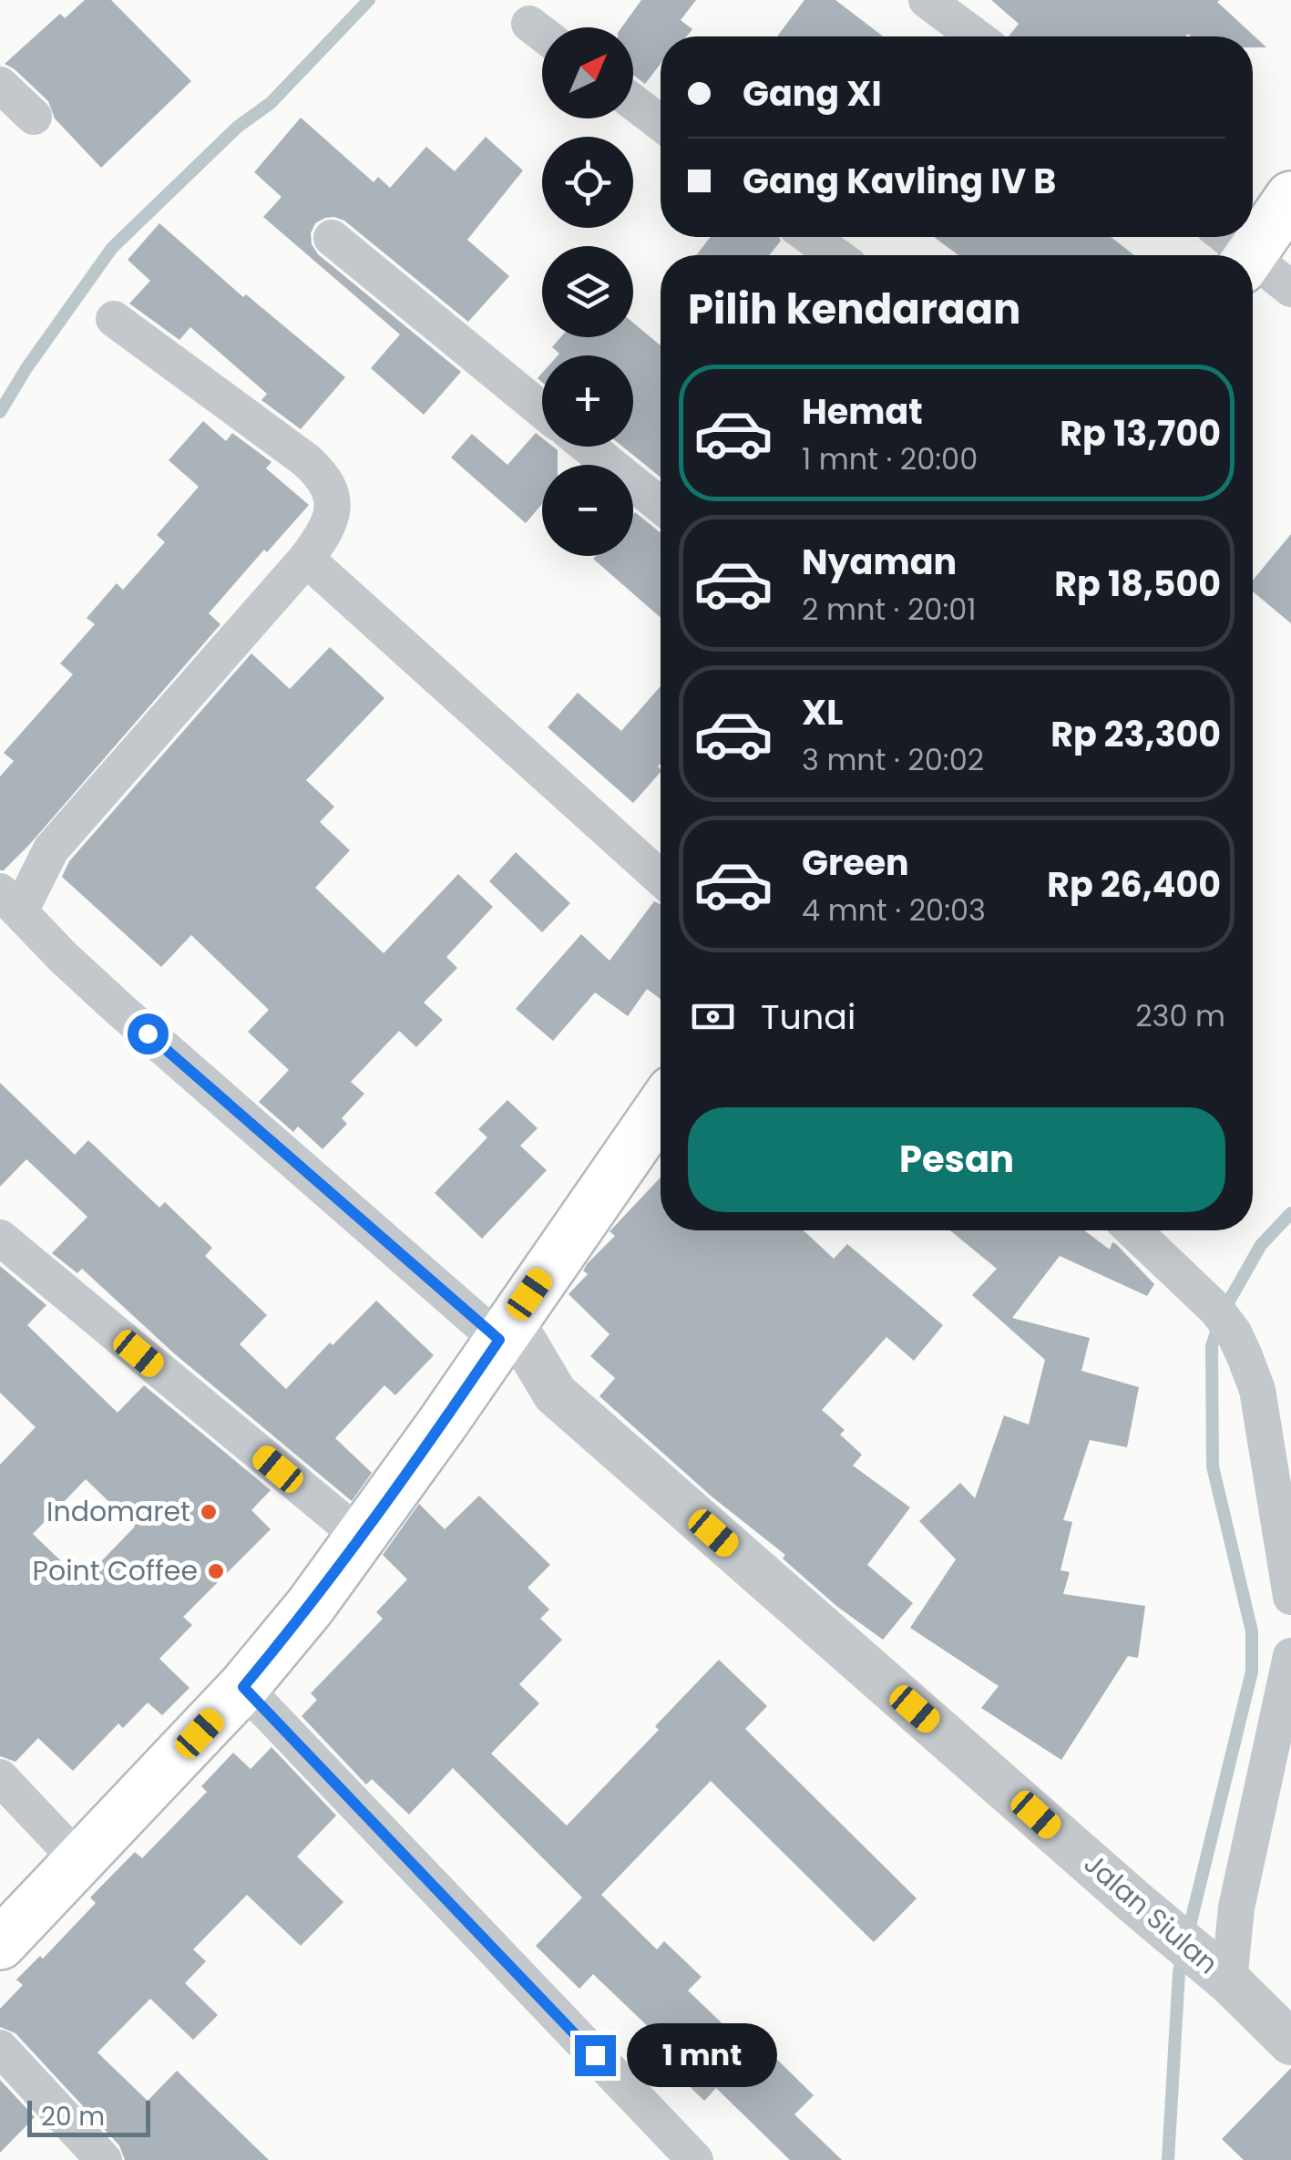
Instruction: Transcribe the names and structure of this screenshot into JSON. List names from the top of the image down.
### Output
{
  "streets": {
    "street": ["Jalan Siulan"]
  },
  "places": ["Indomaret", "Point Coffee"],
  "scale_bar": "20 m",
  "north": "top right",
  "page": {
    "map_buttons": ["+", "−"],
    "banner": ["Gang XI", "Gang Kavling IV B"],
    "heading": "Pilih kendaraan",
    "list": [
      {
        "name": "Hemat",
        "note": "1 mnt · 20:00",
        "value": "Rp 13,700"
      },
      {
        "name": "Nyaman",
        "note": "2 mnt · 20:01",
        "value": "Rp 18,500"
      },
      {
        "name": "XL",
        "note": "3 mnt · 20:02",
        "value": "Rp 23,300"
      },
      {
        "name": "Green",
        "note": "4 mnt · 20:03",
        "value": "Rp 26,400"
      }
    ],
    "pay": ["Tunai", "230 m"],
    "buttons": "Pesan",
    "bubble": "1 mnt",
    "scale": "20 m"
  }
}
